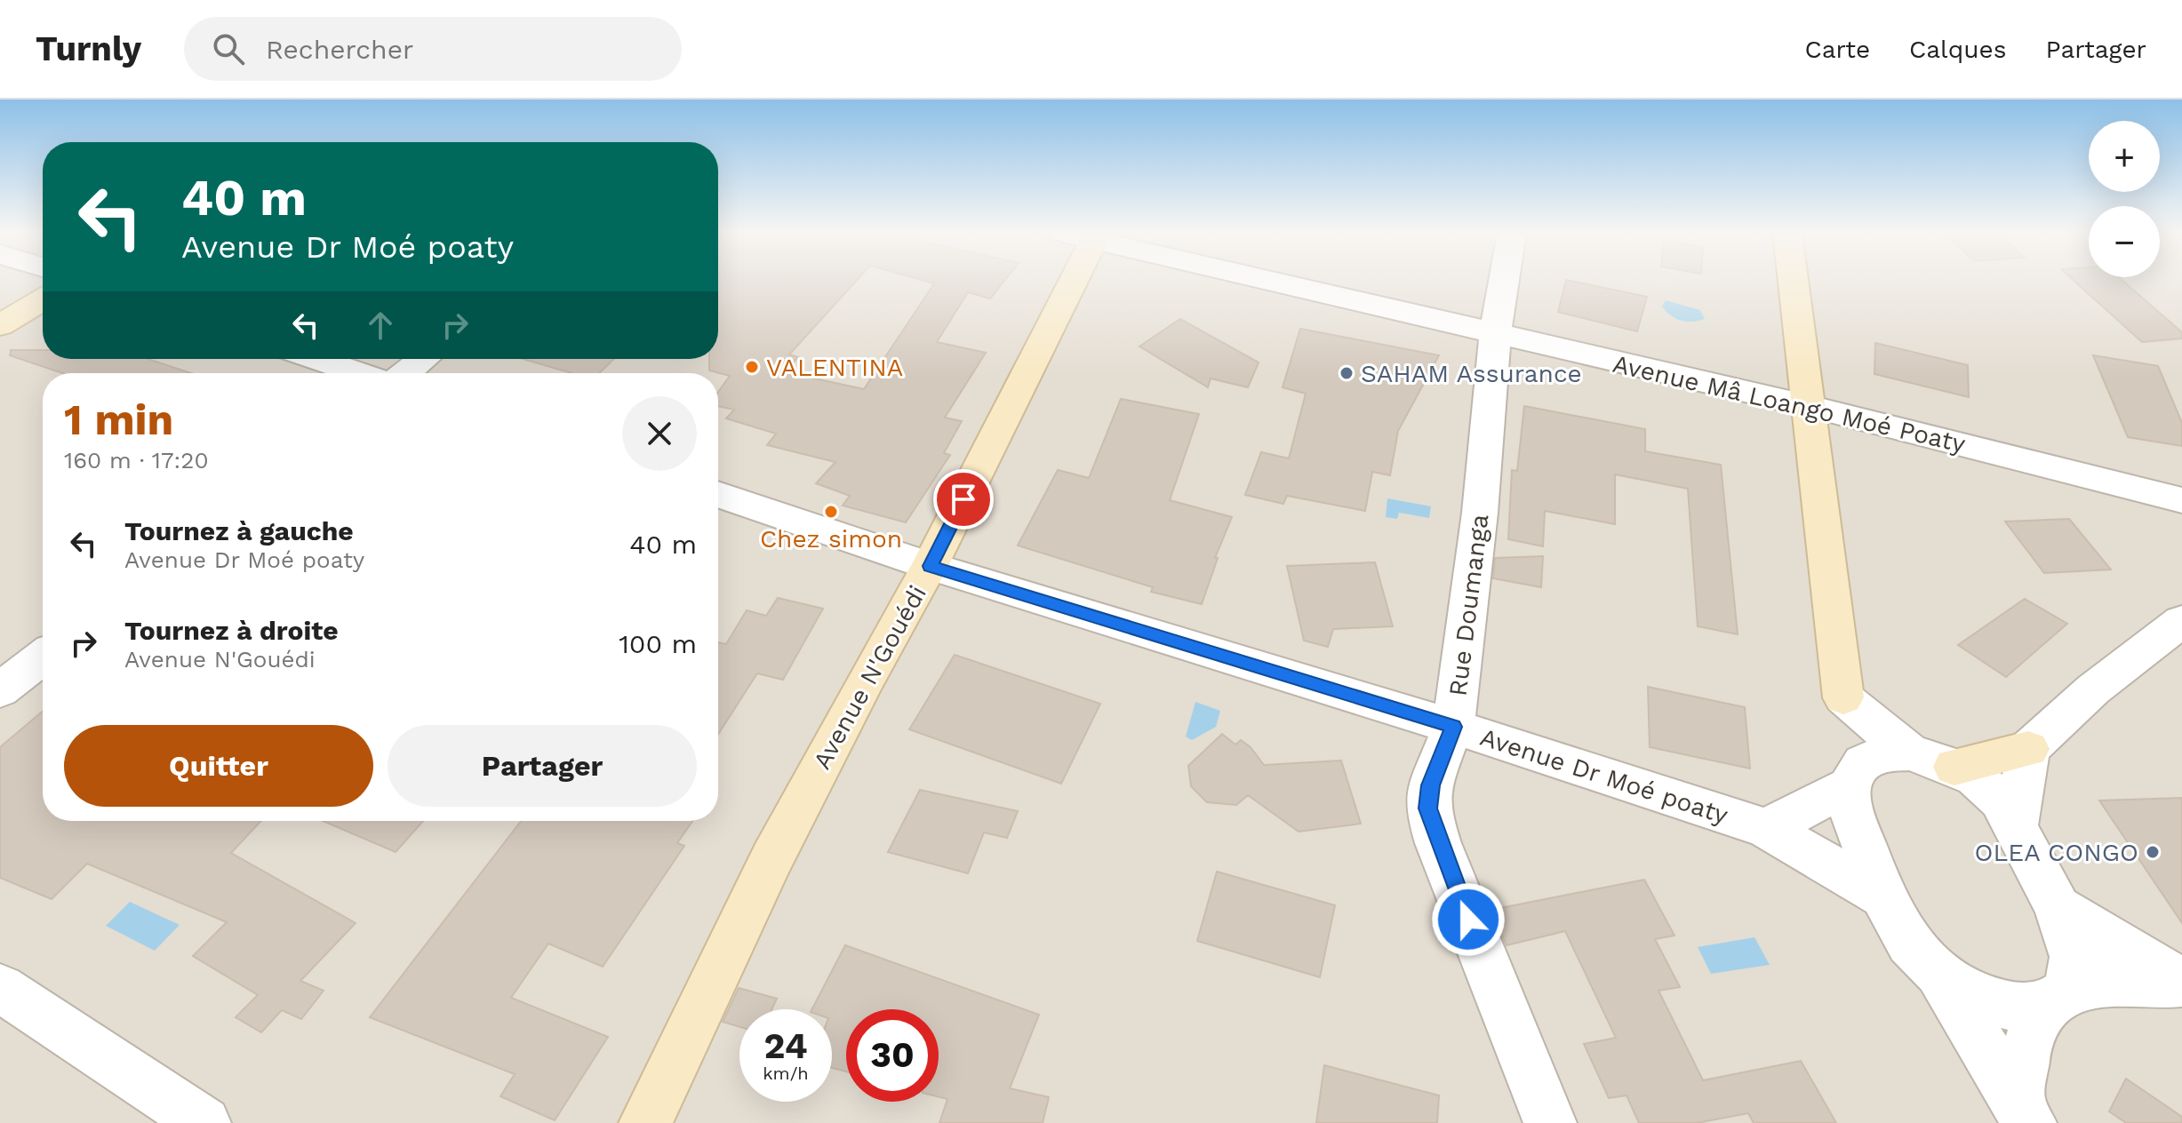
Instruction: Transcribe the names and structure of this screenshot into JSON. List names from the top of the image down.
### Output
{
  "streets": {
    "street": [
      "Avenue Mâ Loango Moé Poaty",
      "Rue Doumanga",
      "Avenue N'Gouédi",
      "Avenue Dr Moé poaty"
    ]
  },
  "crossings": [
    ["Avenue Mâ Loango Moé Poaty", "Rue Doumanga"],
    ["Rue Doumanga", "Avenue Dr Moé poaty"],
    ["Avenue N'Gouédi", "Avenue Dr Moé poaty"]
  ],
  "places": [
    "VALENTINA",
    "SAHAM Assurance",
    "Chez simon",
    "OLEA CONGO"
  ],
  "page": {
    "header": "Turnly",
    "search": "Rechercher",
    "nav": ["Carte", "Calques", "Partager"],
    "map_buttons": ["+", "−"],
    "turn": ["40 m", "Avenue Dr Moé poaty"],
    "heading": ["1 min", "160 m · 17:20"],
    "list": [
      {
        "name": "Tournez à gauche",
        "note": "Avenue Dr Moé poaty",
        "value": "40 m"
      },
      {
        "name": "Tournez à droite",
        "note": "Avenue N'Gouédi",
        "value": "100 m"
      }
    ],
    "buttons": ["Quitter", "Partager"],
    "speed": "24 km/h",
    "limit": "30"
  }
}
